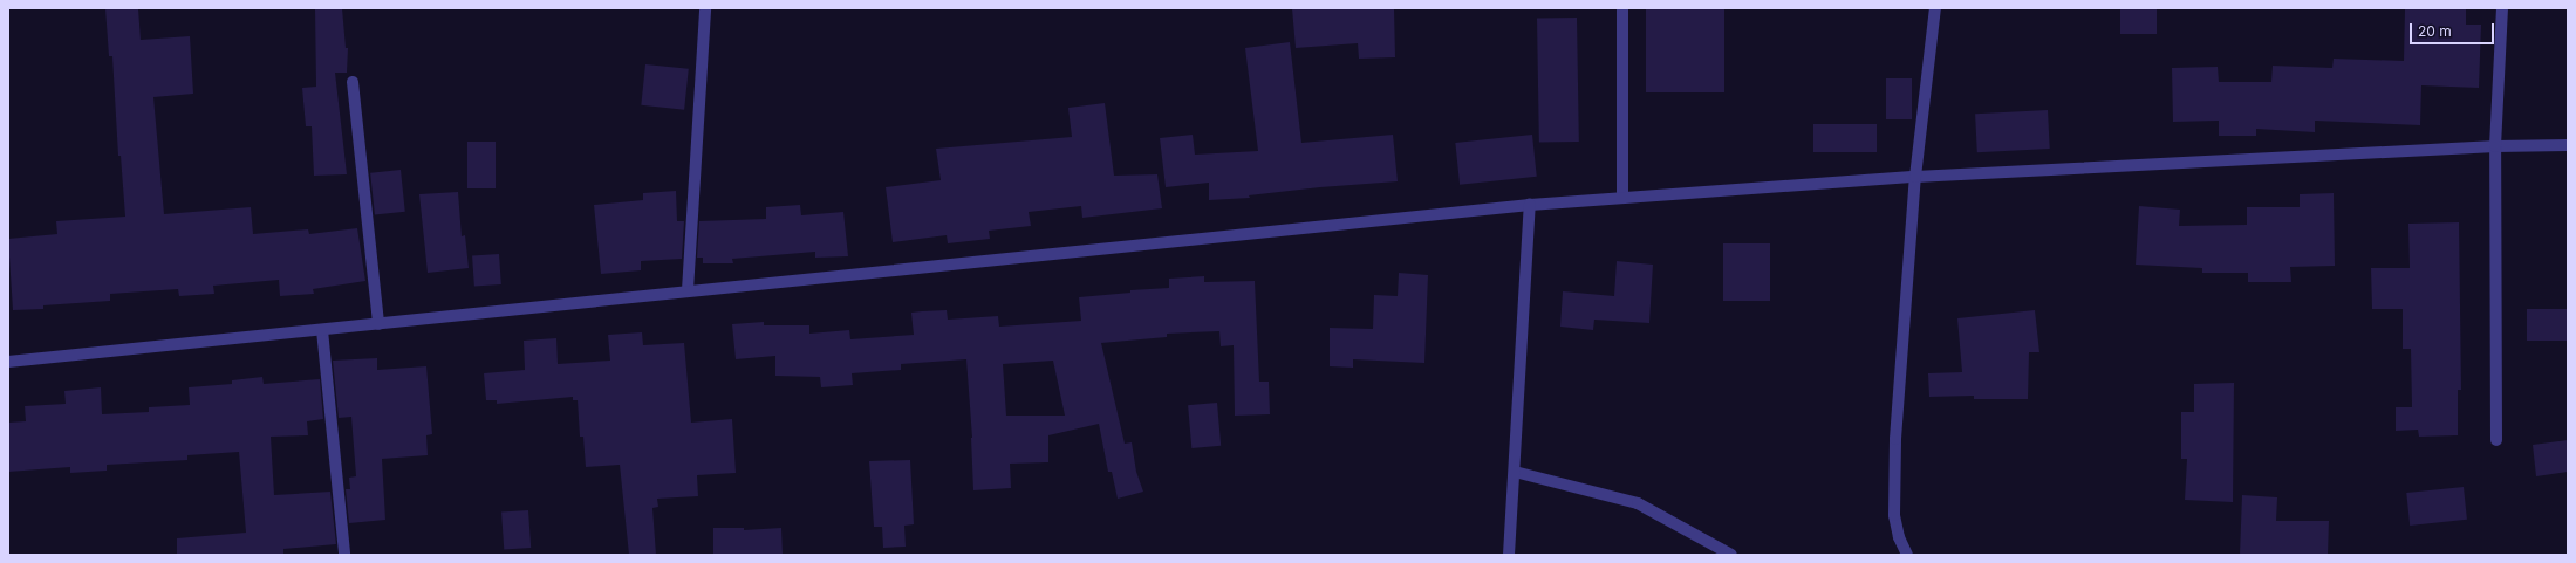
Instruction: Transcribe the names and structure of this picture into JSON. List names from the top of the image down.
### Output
{
  "scale_bar": "20 m"
}
